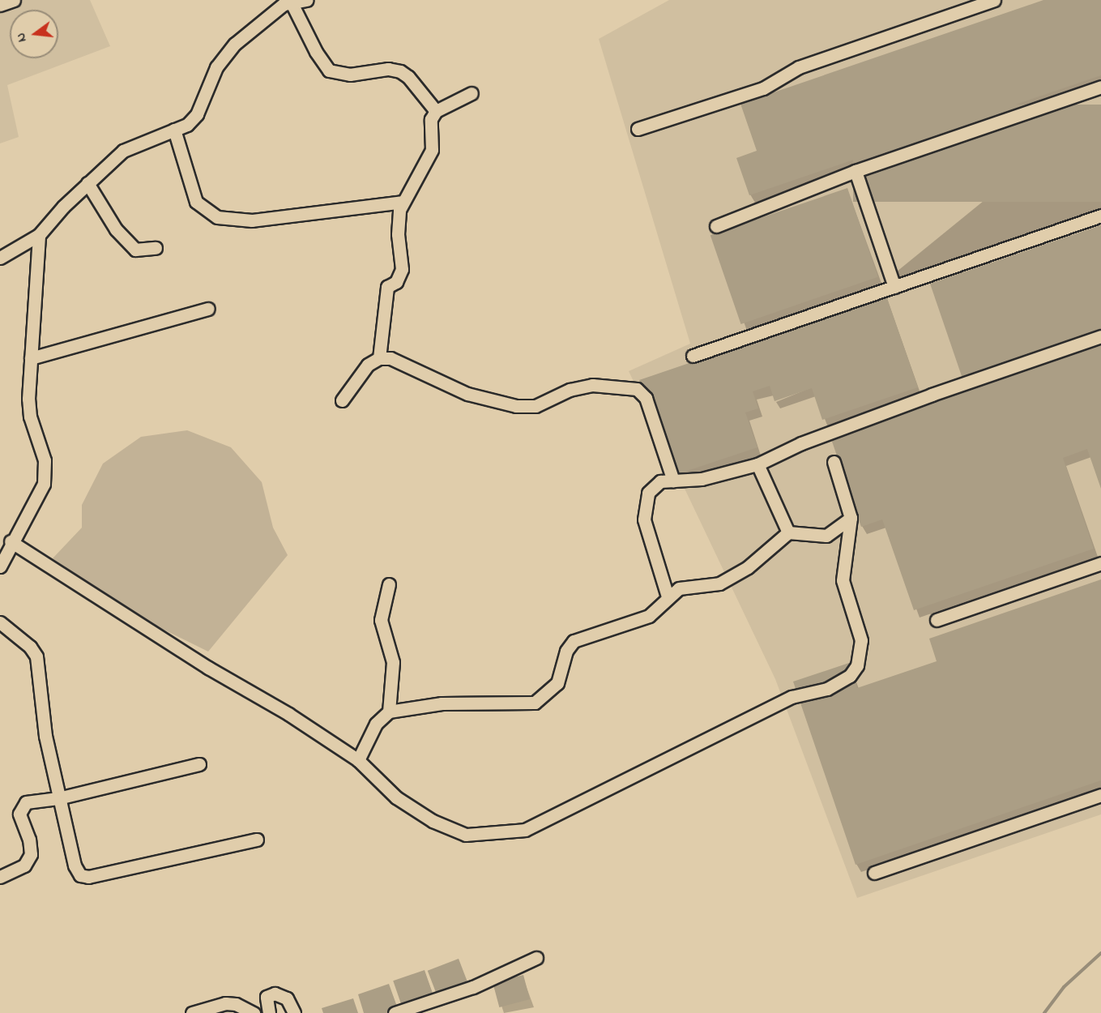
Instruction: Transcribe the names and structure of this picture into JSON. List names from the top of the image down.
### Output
{
  "north": "left"
}
